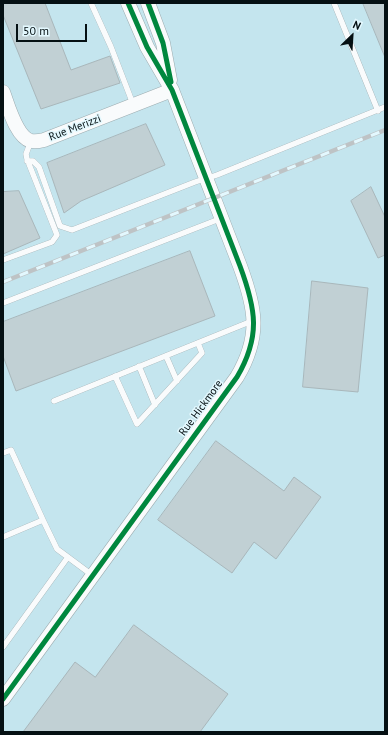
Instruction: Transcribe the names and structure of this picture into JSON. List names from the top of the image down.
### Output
{
  "streets": {
    "street": ["Rue Merizzi", "Rue Hickmore"]
  },
  "crossings": [
    ["Rue Merizzi", "Rue Hickmore"]
  ],
  "scale_bar": "50 m",
  "north": "top right"
}
